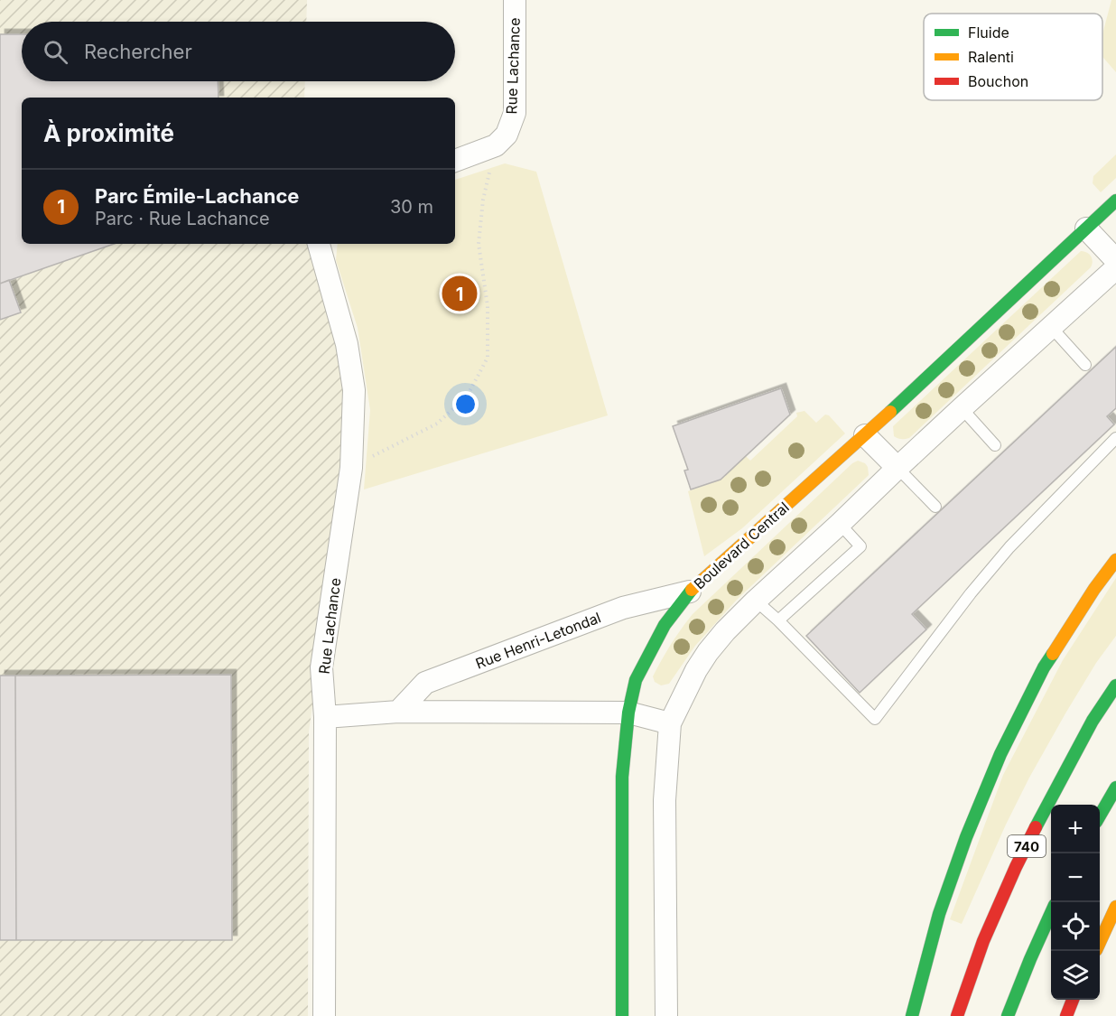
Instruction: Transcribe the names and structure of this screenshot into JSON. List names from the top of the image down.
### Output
{
  "streets": {
    "main road": ["Boulevard Central", "740"],
    "street": ["Rue Lachance", "Rue Henri-Letondal"]
  },
  "crossings": [
    ["Boulevard Central", "Rue Henri-Letondal"]
  ],
  "legend": ["Fluide", "Ralenti", "Bouchon"],
  "page": {
    "search": "Rechercher",
    "heading": "À proximité",
    "list": [
      {
        "mark": "1",
        "name": "Parc Émile-Lachance",
        "note": "Parc · Rue Lachance",
        "value": "30 m"
      }
    ],
    "pins": "1",
    "map_buttons": ["+", "−"]
  }
}
